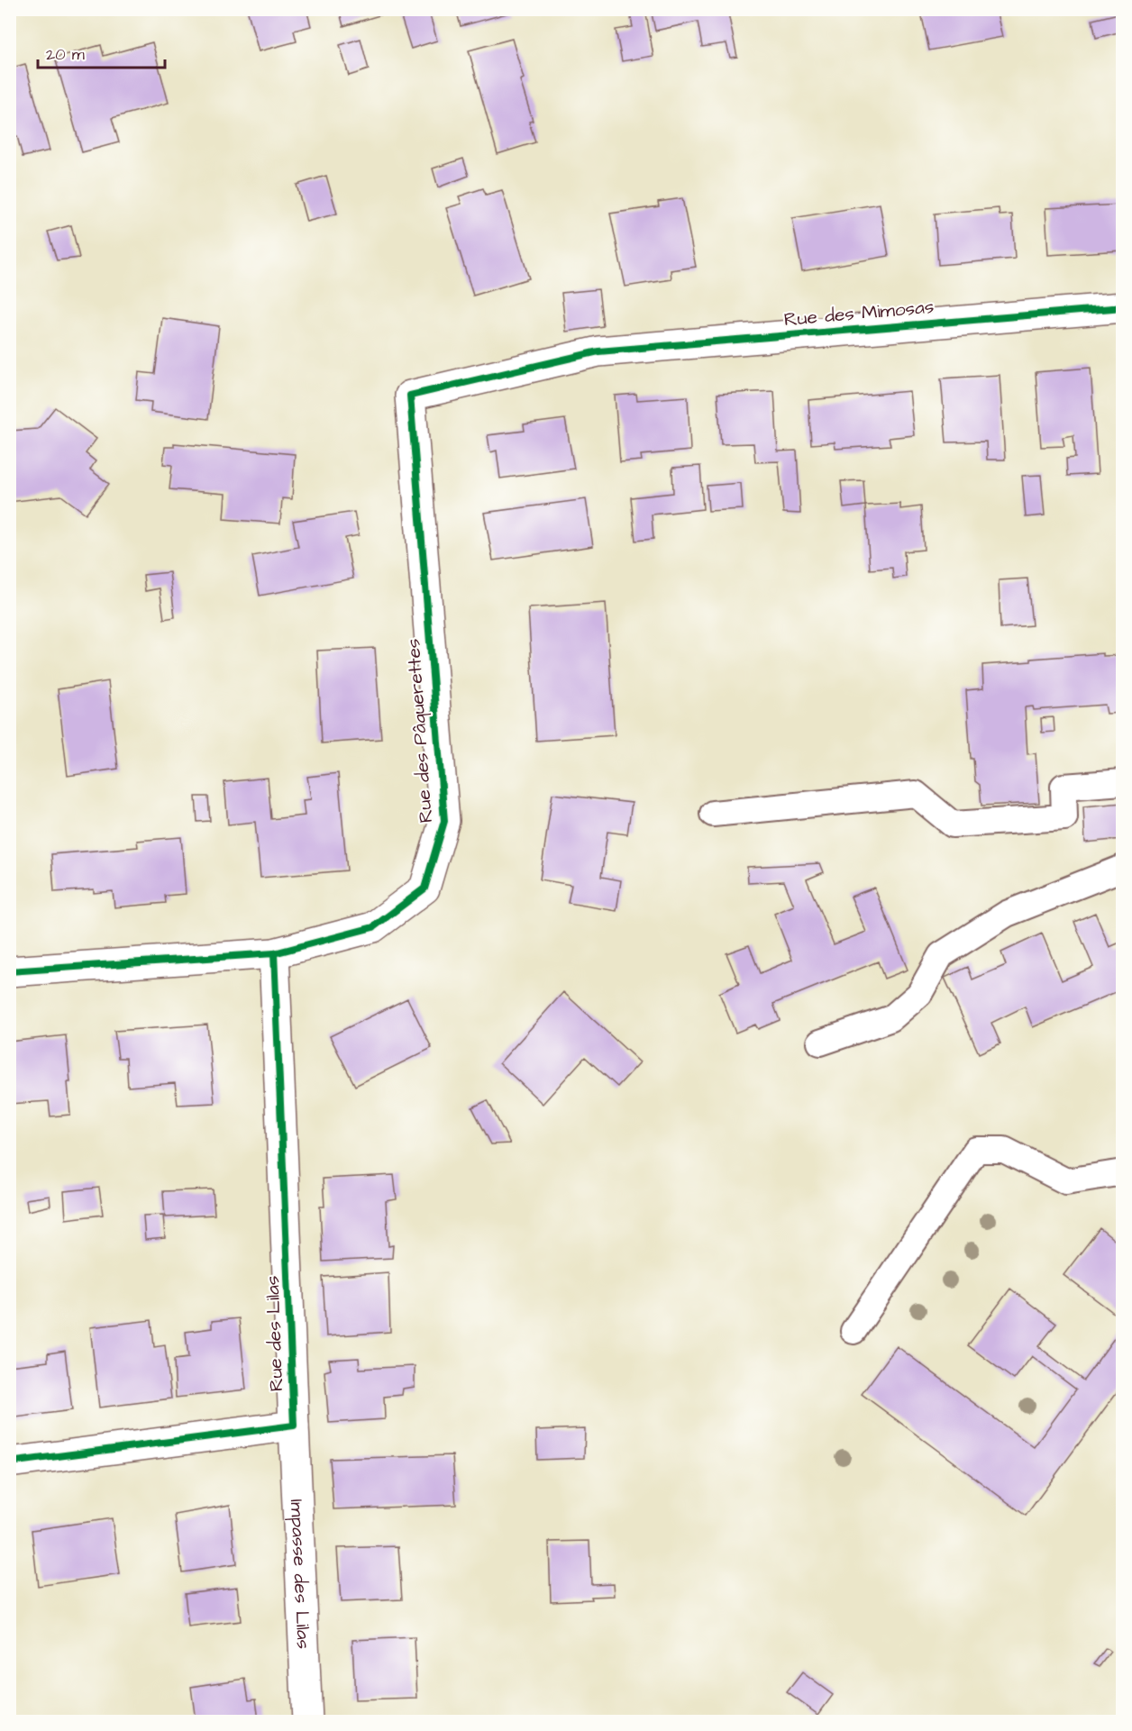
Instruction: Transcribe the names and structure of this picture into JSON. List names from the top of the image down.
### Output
{
  "streets": {
    "street": [
      "Rue des Mimosas",
      "Rue des Pâquerettes",
      "Rue des Lilas",
      "Impasse des Lilas"
    ]
  },
  "crossings": [
    ["Rue des Mimosas", "Rue des Pâquerettes"],
    ["Rue des Pâquerettes", "Rue des Lilas"],
    ["Rue des Lilas", "Impasse des Lilas"]
  ],
  "scale_bar": "20 m"
}
